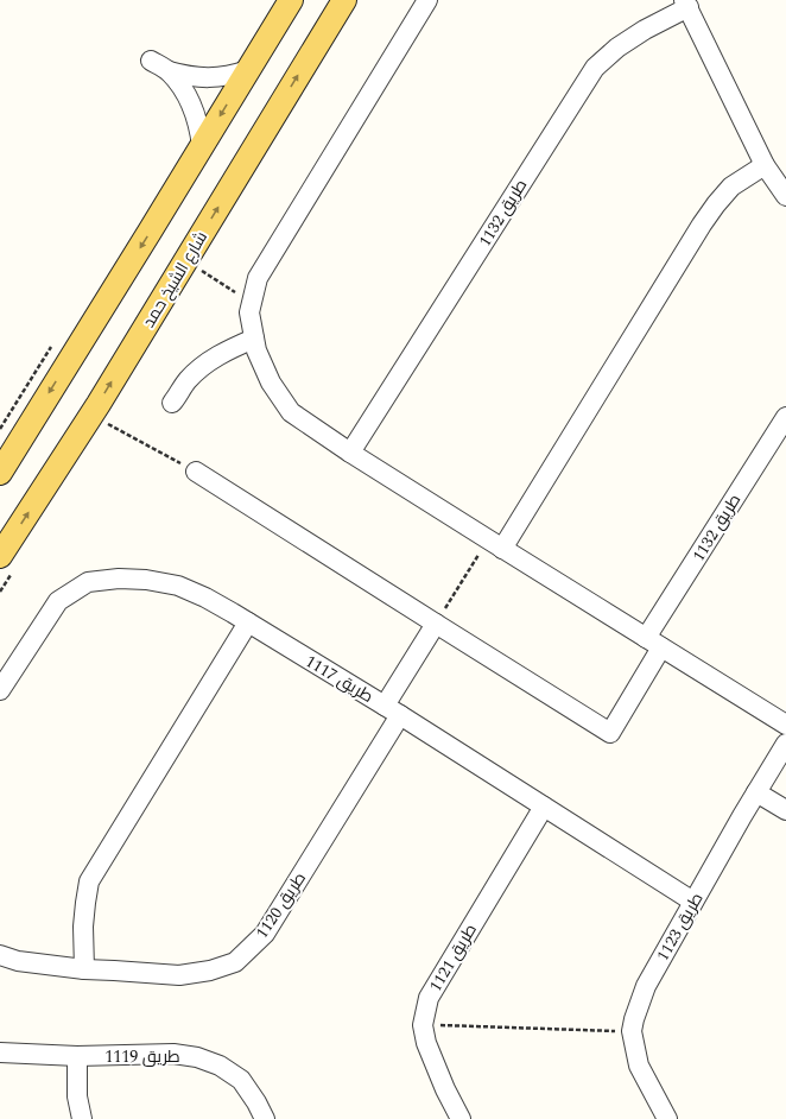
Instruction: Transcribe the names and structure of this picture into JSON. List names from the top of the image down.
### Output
{
  "streets": {
    "main road": ["شارع الشيخ حمد"],
    "street": [
      "طريق 1132",
      "طريق 1117",
      "طريق 1120",
      "طريق 1123",
      "طريق 1121",
      "طريق 1119"
    ]
  },
  "crossings": [
    ["طريق 1132", "طريق 1120"],
    ["طريق 1117", "طريق 1120"],
    ["طريق 1117", "طريق 1123"],
    ["طريق 1117", "طريق 1121"]
  ]
}
